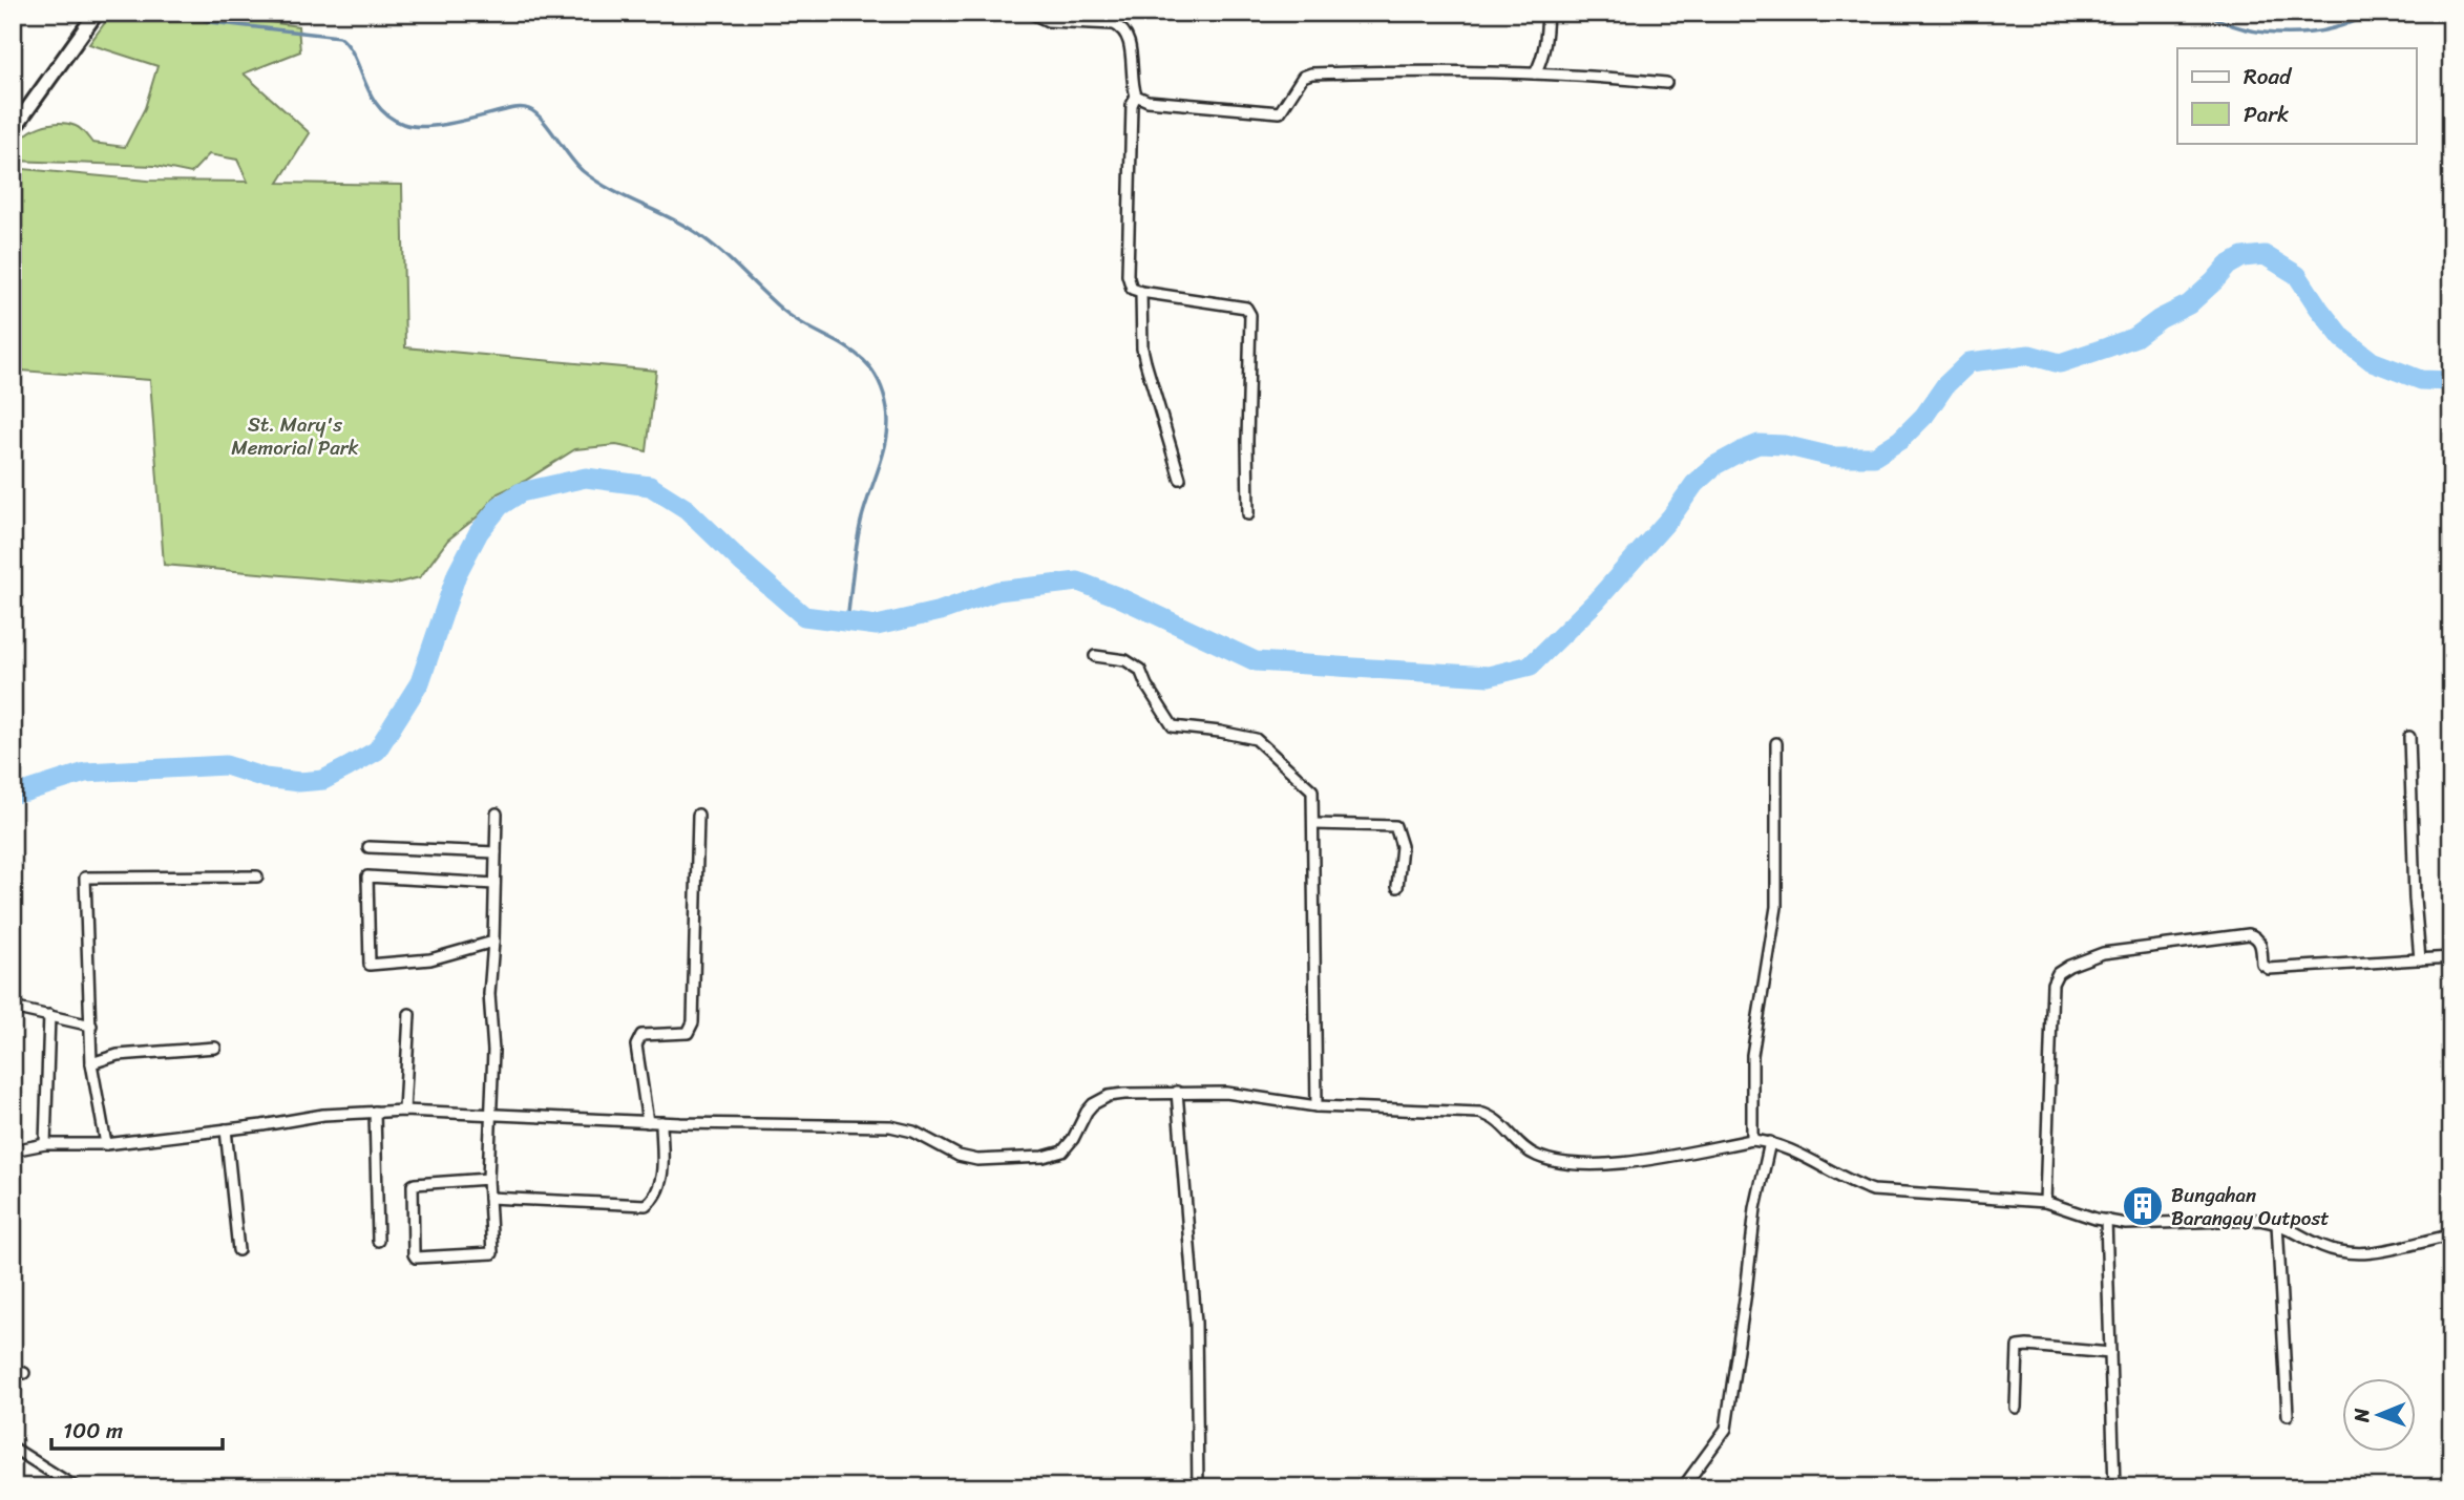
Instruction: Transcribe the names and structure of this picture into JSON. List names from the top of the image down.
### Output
{
  "parks": ["St. Mary's Memorial Park"],
  "places": {
    "building": ["Bungahan Barangay Outpost"]
  },
  "legend": ["Road", "Park"],
  "scale_bar": "100 m",
  "north": "left"
}
